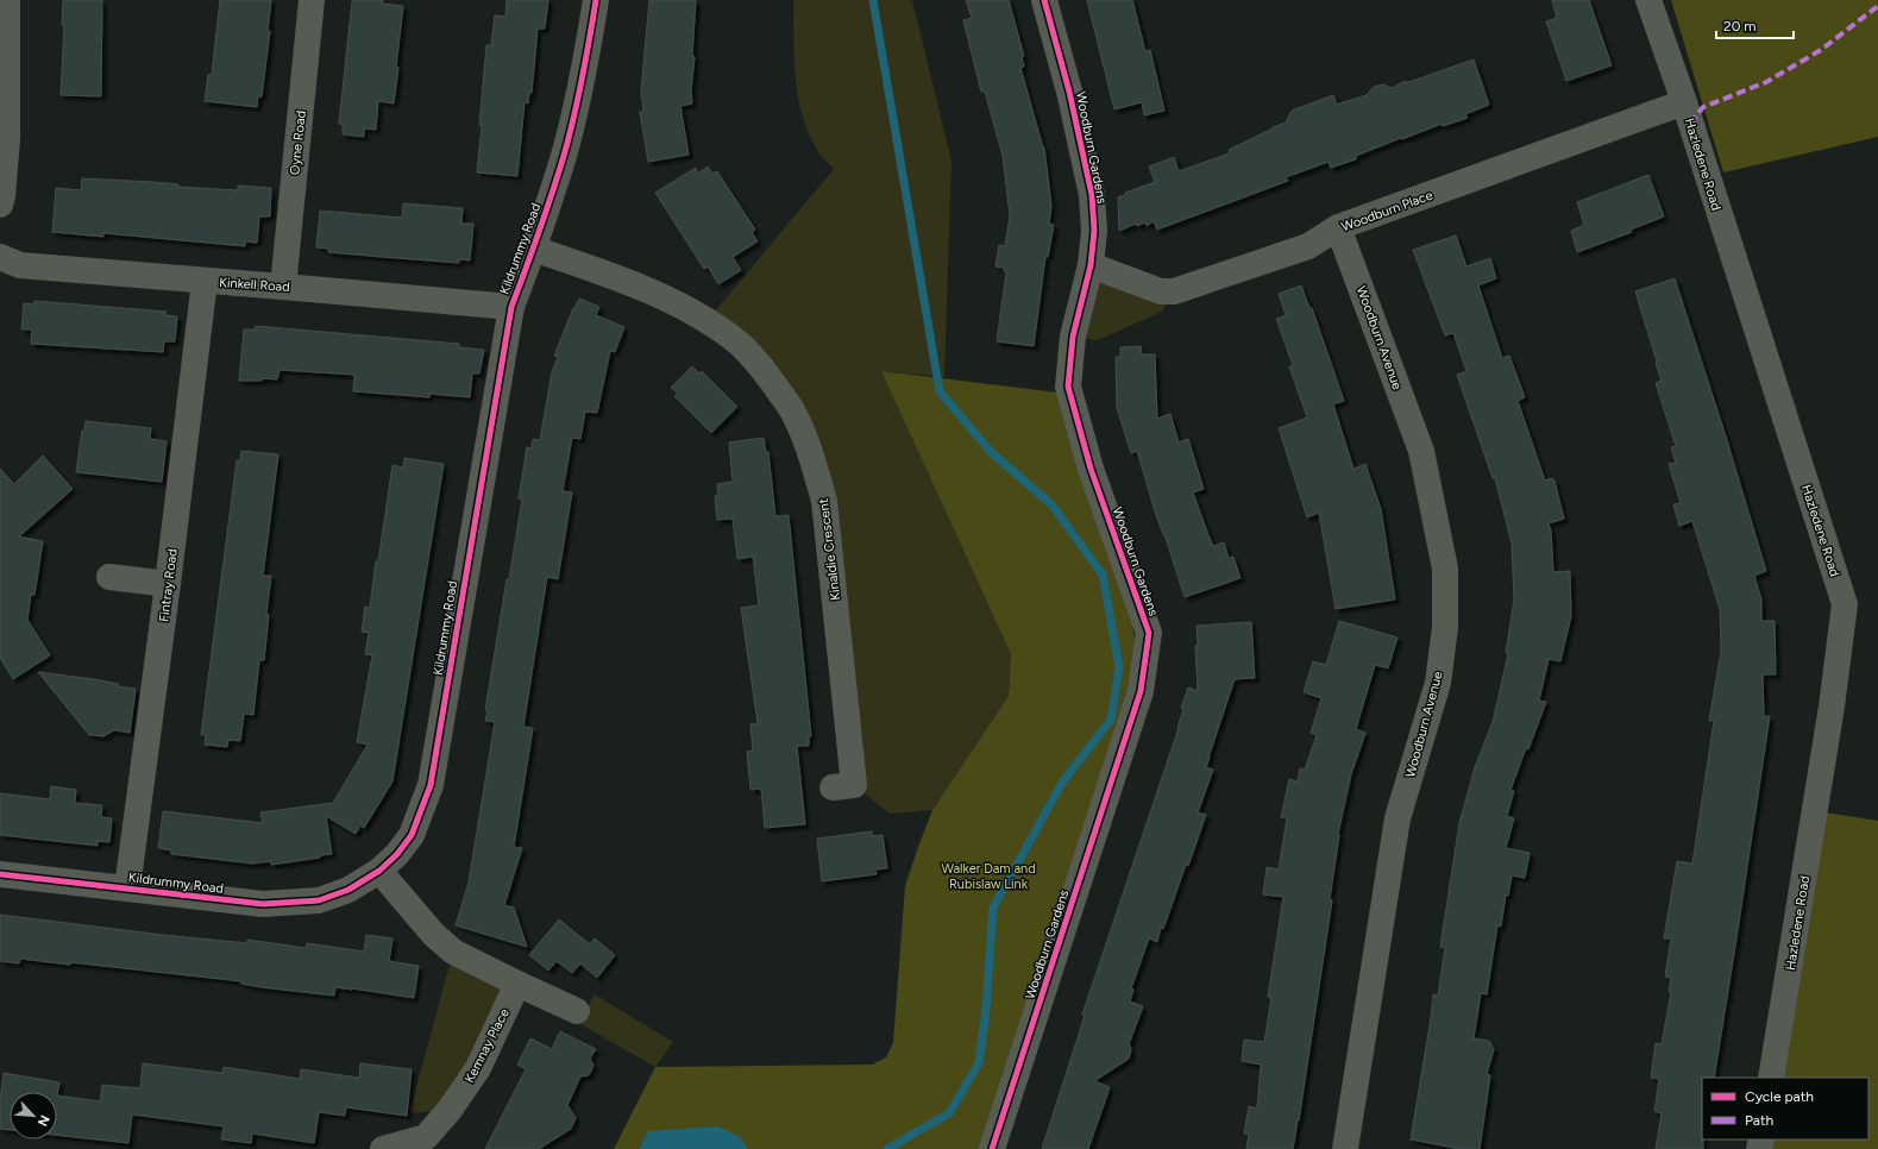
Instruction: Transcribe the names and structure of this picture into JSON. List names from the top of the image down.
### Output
{
  "streets": {
    "street": [
      "Oyne Road",
      "Woodburn Gardens",
      "Hazledene Road",
      "Woodburn Place",
      "Kildrummy Road",
      "Kinkell Road",
      "Woodburn Avenue",
      "Kinaldie Crescent",
      "Fintray Road",
      "Kemnay Place"
    ]
  },
  "crossings": [
    ["Oyne Road", "Kinkell Road"],
    ["Woodburn Gardens", "Woodburn Place"],
    ["Hazledene Road", "Woodburn Place"],
    ["Woodburn Place", "Woodburn Avenue"],
    ["Kildrummy Road", "Kinkell Road"],
    ["Kildrummy Road", "Kinaldie Crescent"],
    ["Kildrummy Road", "Fintray Road"],
    ["Kinkell Road", "Fintray Road"]
  ],
  "parks": ["Walker Dam and Rubislaw Link"],
  "legend": ["Cycle path", "Path"],
  "scale_bar": "20 m",
  "north": "bottom right"
}
